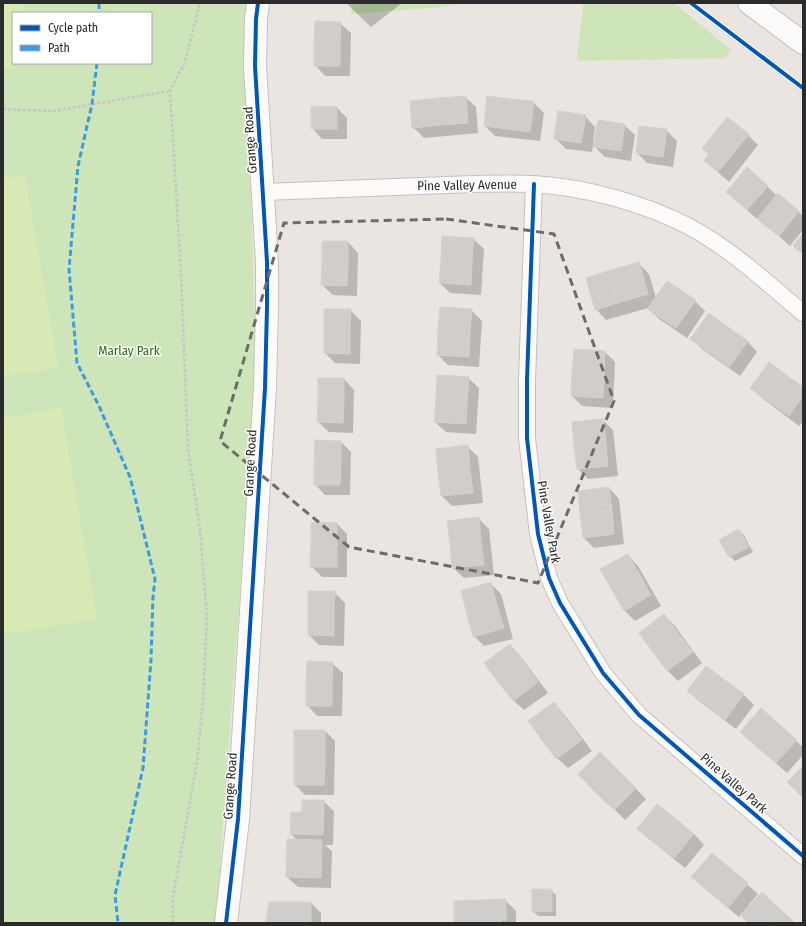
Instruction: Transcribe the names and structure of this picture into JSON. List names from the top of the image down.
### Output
{
  "streets": {
    "street": ["Grange Road", "Pine Valley Avenue", "Pine Valley Park"]
  },
  "crossings": [
    ["Grange Road", "Pine Valley Avenue"],
    ["Pine Valley Avenue", "Pine Valley Park"]
  ],
  "parks": ["Marlay Park"],
  "legend": ["Cycle path", "Path"]
}
